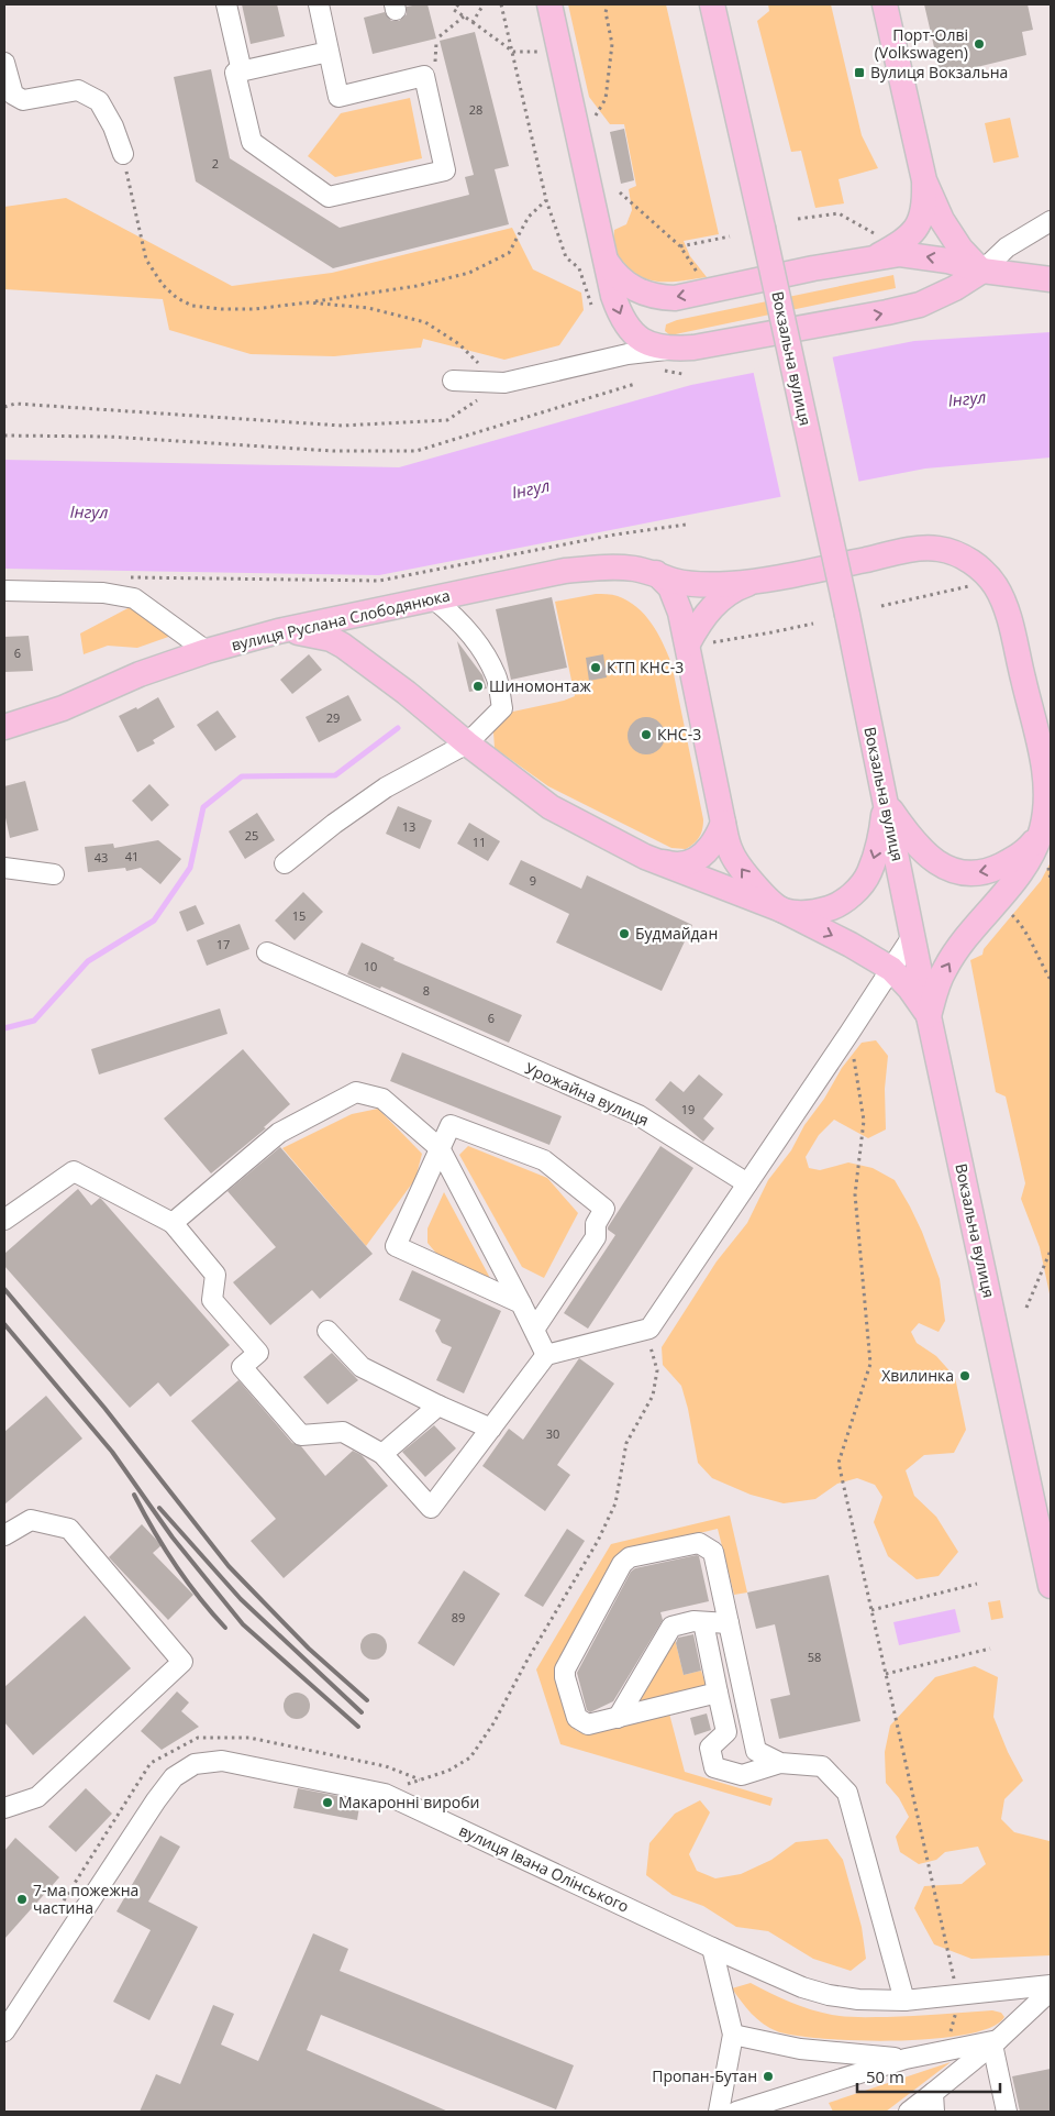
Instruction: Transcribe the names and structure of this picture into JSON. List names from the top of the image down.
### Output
{
  "streets": {
    "main road": ["Вокзальна вулиця", "вулиця Руслана Слободянюка"],
    "street": ["Урожайна вулиця", "вулиця Івана Олінського"]
  },
  "water": ["Інгул"],
  "places": {
    "other": [
      "Порт-Олві (Volkswagen)",
      "КТП КНС-3",
      "Шиномонтаж",
      "КНС-3",
      "Будмайдан",
      "Хвилинка",
      "Макаронні вироби",
      "7-ма пожежна частина",
      "Пропан-Бутан"
    ],
    "transit": ["Вулиця Вокзальна"]
  },
  "house_numbers": [
    "28",
    "2",
    "6",
    "29",
    "13",
    "25",
    "11",
    "41",
    "43",
    "9",
    "15",
    "17",
    "10",
    "8",
    "6",
    "19",
    "30",
    "89",
    "58"
  ],
  "scale_bar": "50 m"
}
